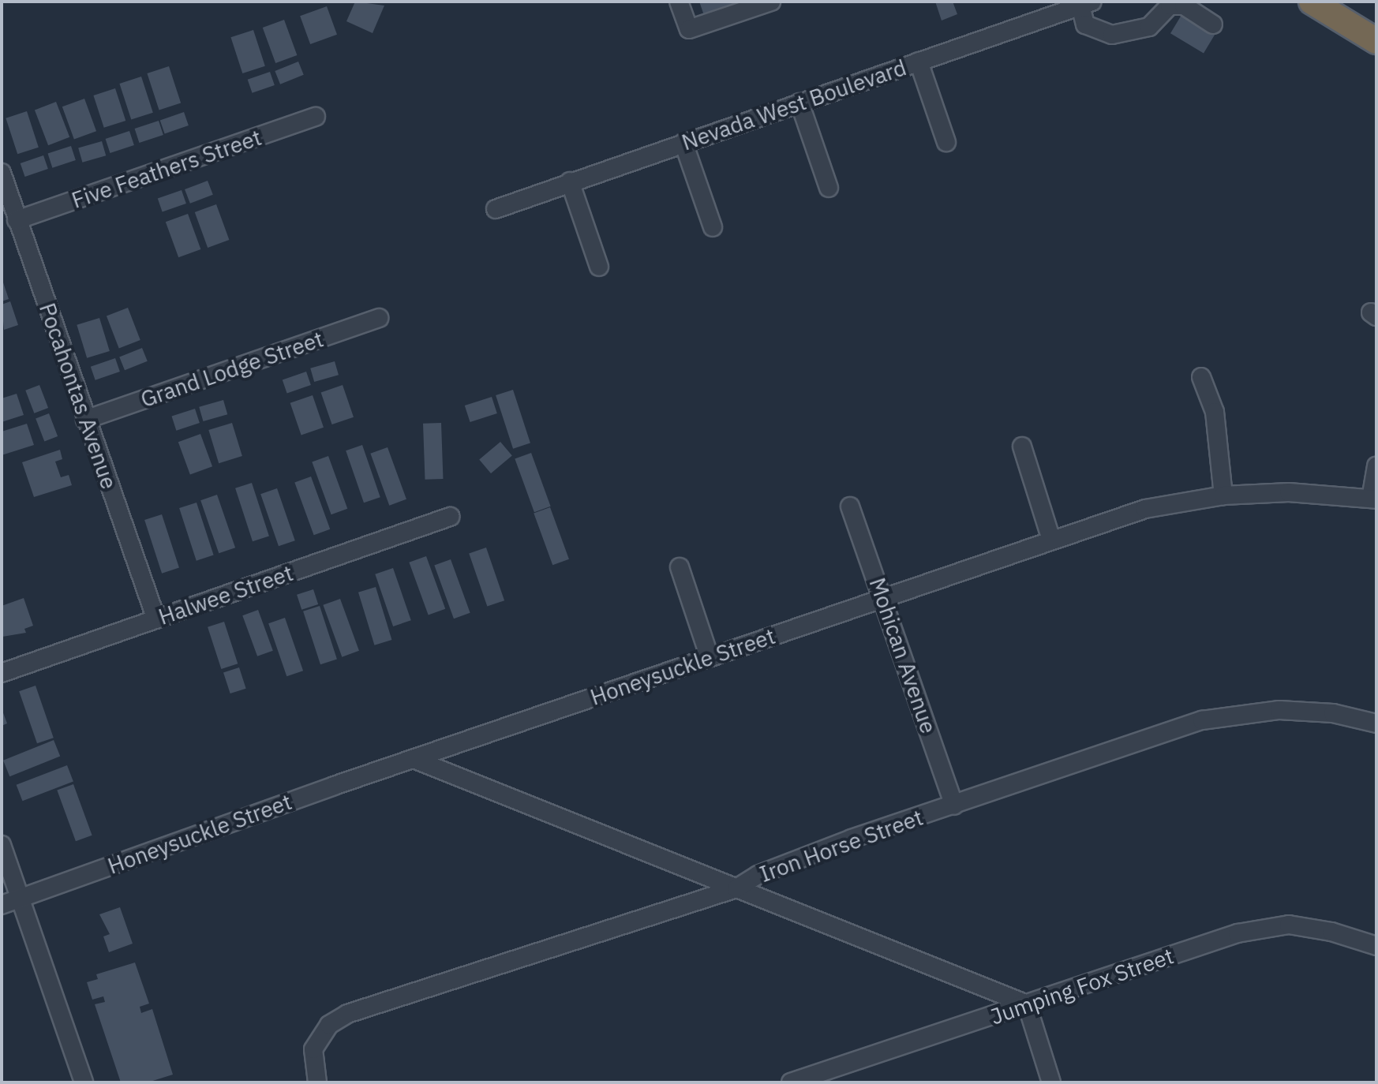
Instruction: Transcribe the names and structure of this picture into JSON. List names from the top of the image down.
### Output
{
  "streets": {
    "street": [
      "Nevada West Boulevard",
      "Five Feathers Street",
      "Grand Lodge Street",
      "Pocahontas Avenue",
      "Halwee Street",
      "Mohican Avenue",
      "Honeysuckle Street",
      "Iron Horse Street",
      "Jumping Fox Street"
    ]
  },
  "crossings": [
    ["Five Feathers Street", "Pocahontas Avenue"],
    ["Grand Lodge Street", "Pocahontas Avenue"],
    ["Pocahontas Avenue", "Halwee Street"],
    ["Mohican Avenue", "Honeysuckle Street"],
    ["Mohican Avenue", "Iron Horse Street"]
  ]
}
